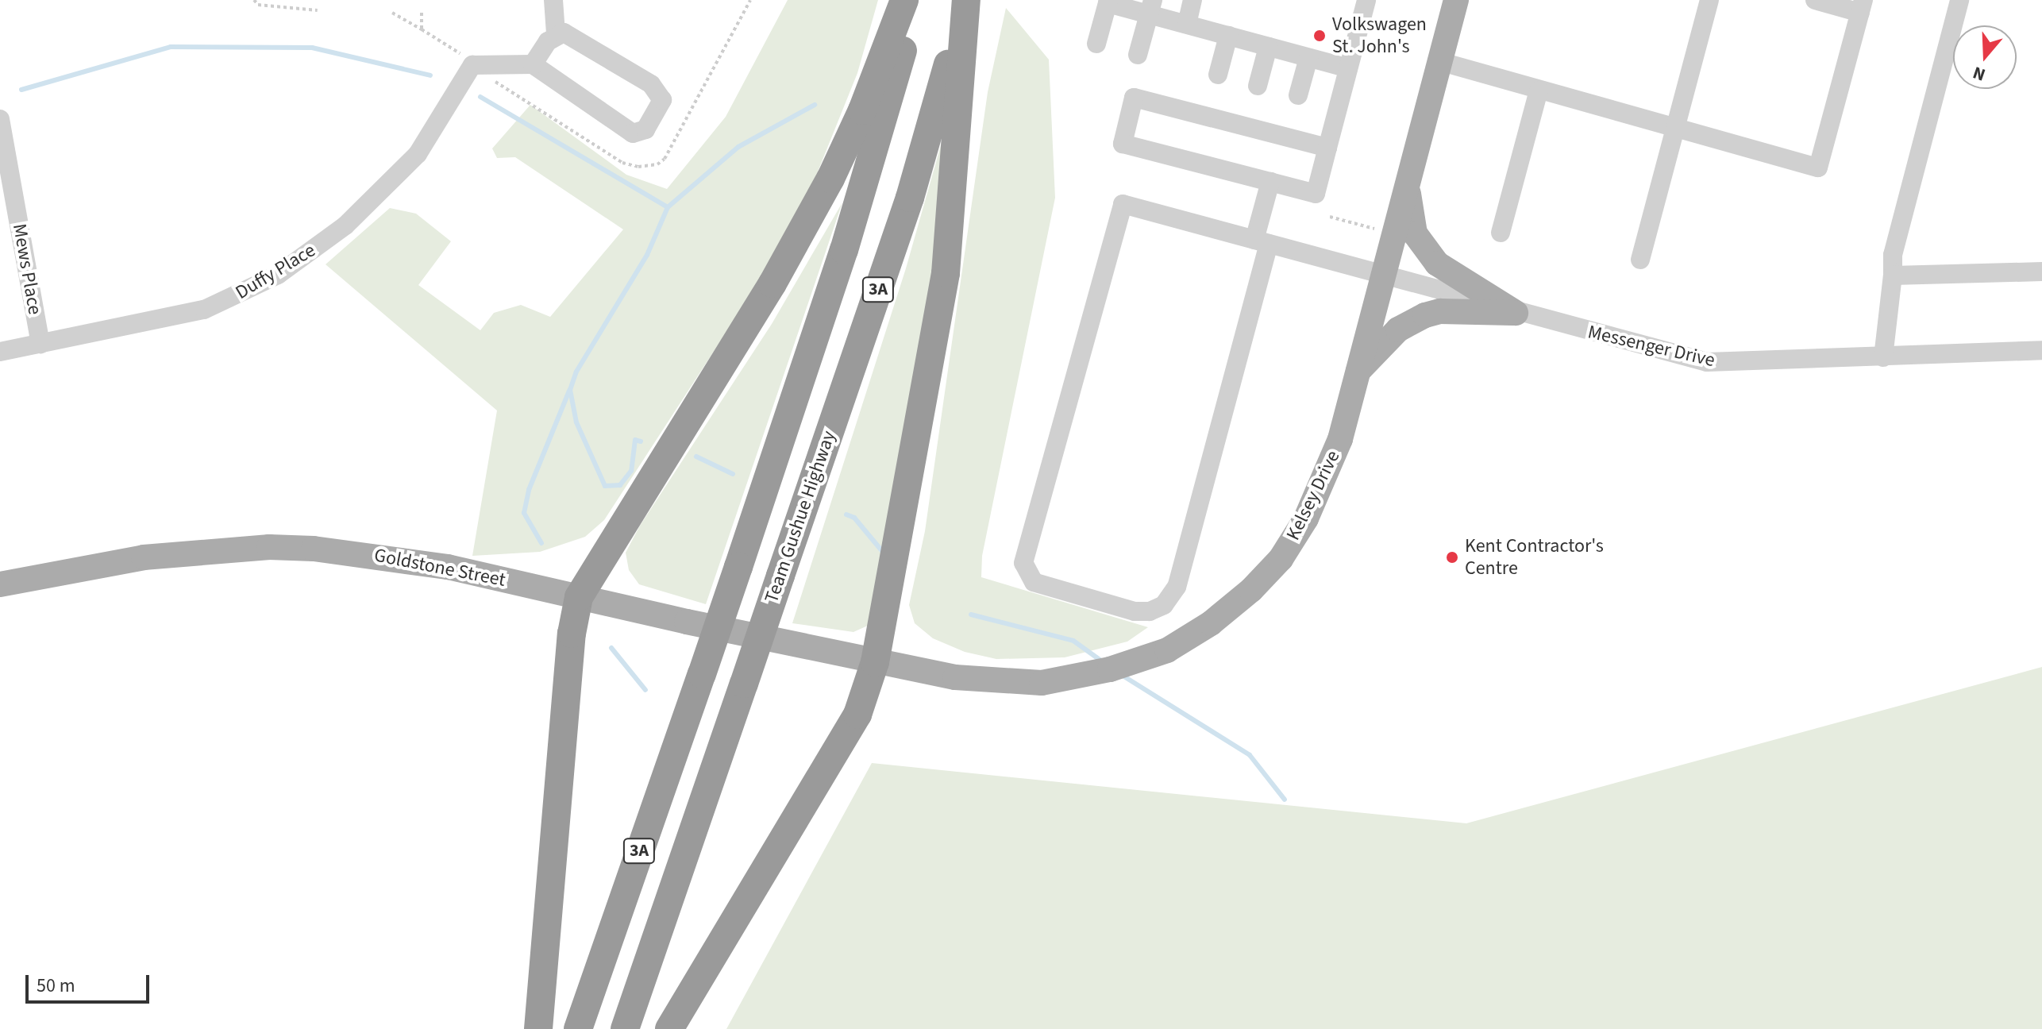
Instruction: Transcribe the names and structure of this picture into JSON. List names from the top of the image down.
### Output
{
  "streets": {
    "highway": ["3A", "Team Gushue Highway"],
    "main road": ["Kelsey Drive", "Goldstone Street"],
    "street": ["Mews Place", "Duffy Place", "Messenger Drive"]
  },
  "crossings": [
    ["Mews Place", "Duffy Place"],
    ["Messenger Drive", "Kelsey Drive"],
    ["Kelsey Drive", "Goldstone Street"]
  ],
  "places": ["Volkswagen St. John's", "Kent Contractor's Centre"],
  "scale_bar": "50 m",
  "north": "bottom"
}
